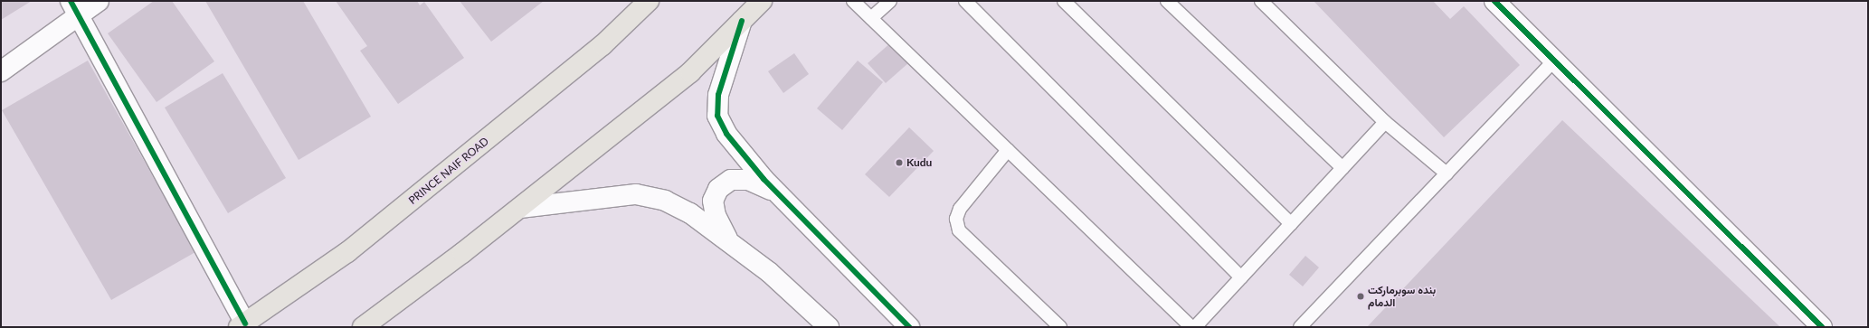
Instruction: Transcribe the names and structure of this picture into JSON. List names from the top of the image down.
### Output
{
  "streets": {
    "main road": ["PRINCE NAIF ROAD"]
  },
  "places": ["Kudu", "بنده سوبرماركت الدمام"]
}
